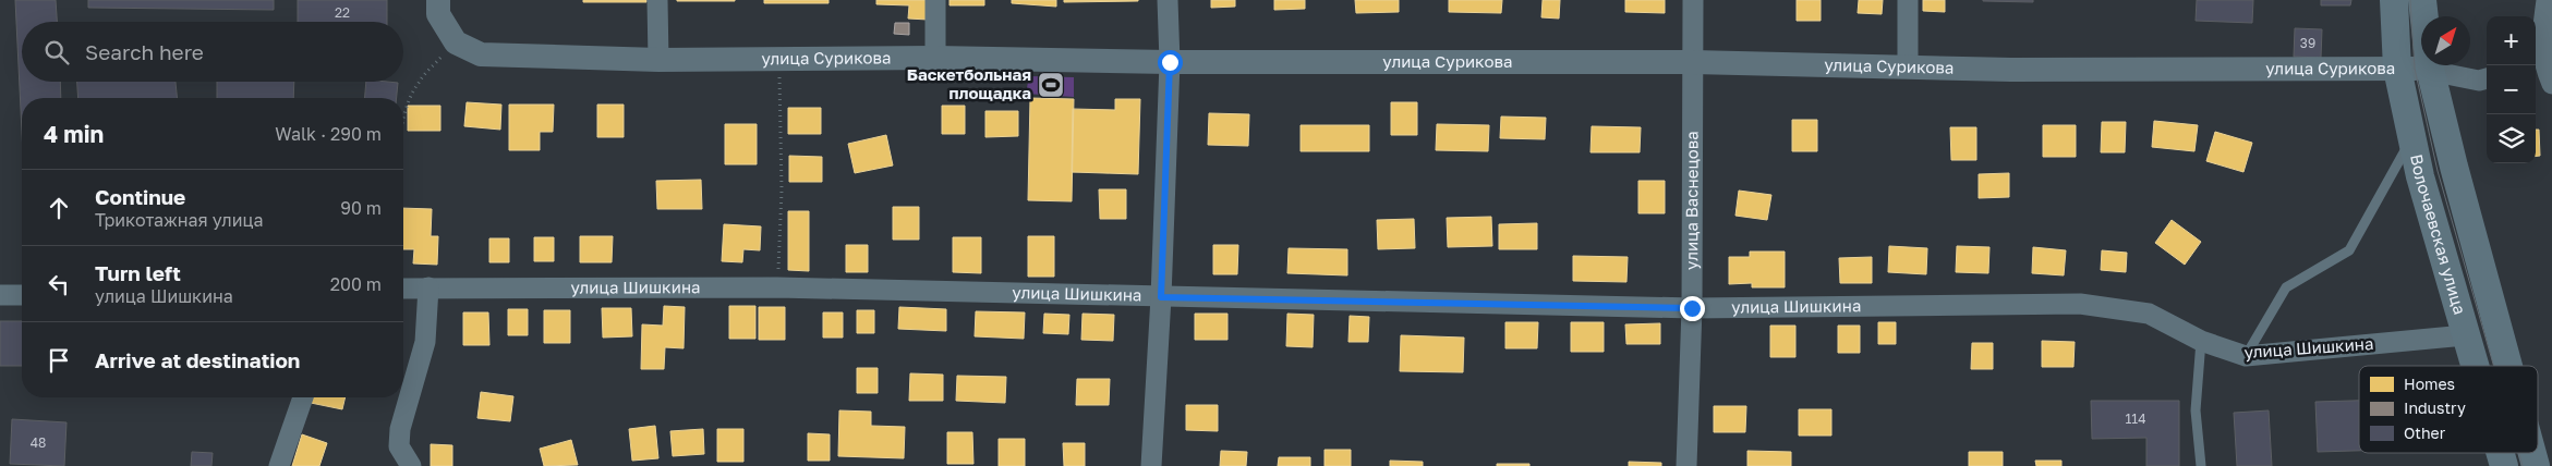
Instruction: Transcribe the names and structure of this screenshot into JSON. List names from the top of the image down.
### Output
{
  "streets": {
    "main road": ["Волочаевская улица"],
    "street": ["улица Сурикова", "улица Васнецова", "улица Шишкина"]
  },
  "crossings": [
    ["улица Сурикова", "улица Васнецова"],
    ["улица Сурикова", "Волочаевская улица"],
    ["улица Васнецова", "улица Шишкина"],
    ["Волочаевская улица", "улица Шишкина"]
  ],
  "places": {
    "sports": ["Баскетбольная площадка"]
  },
  "house_numbers": [
    "22",
    "39",
    "114",
    "48"
  ],
  "legend": ["Homes", "Industry", "Other"],
  "north": "top right",
  "page": {
    "map_buttons": ["+", "−"],
    "search": "Search here",
    "heading": ["4 min", "Walk · 290 m"],
    "list": [
      ["Continue", "Трикотажная улица", "90 m"],
      ["Turn left", "улица Шишкина", "200 m"],
      "Arrive at destination"
    ]
  }
}
